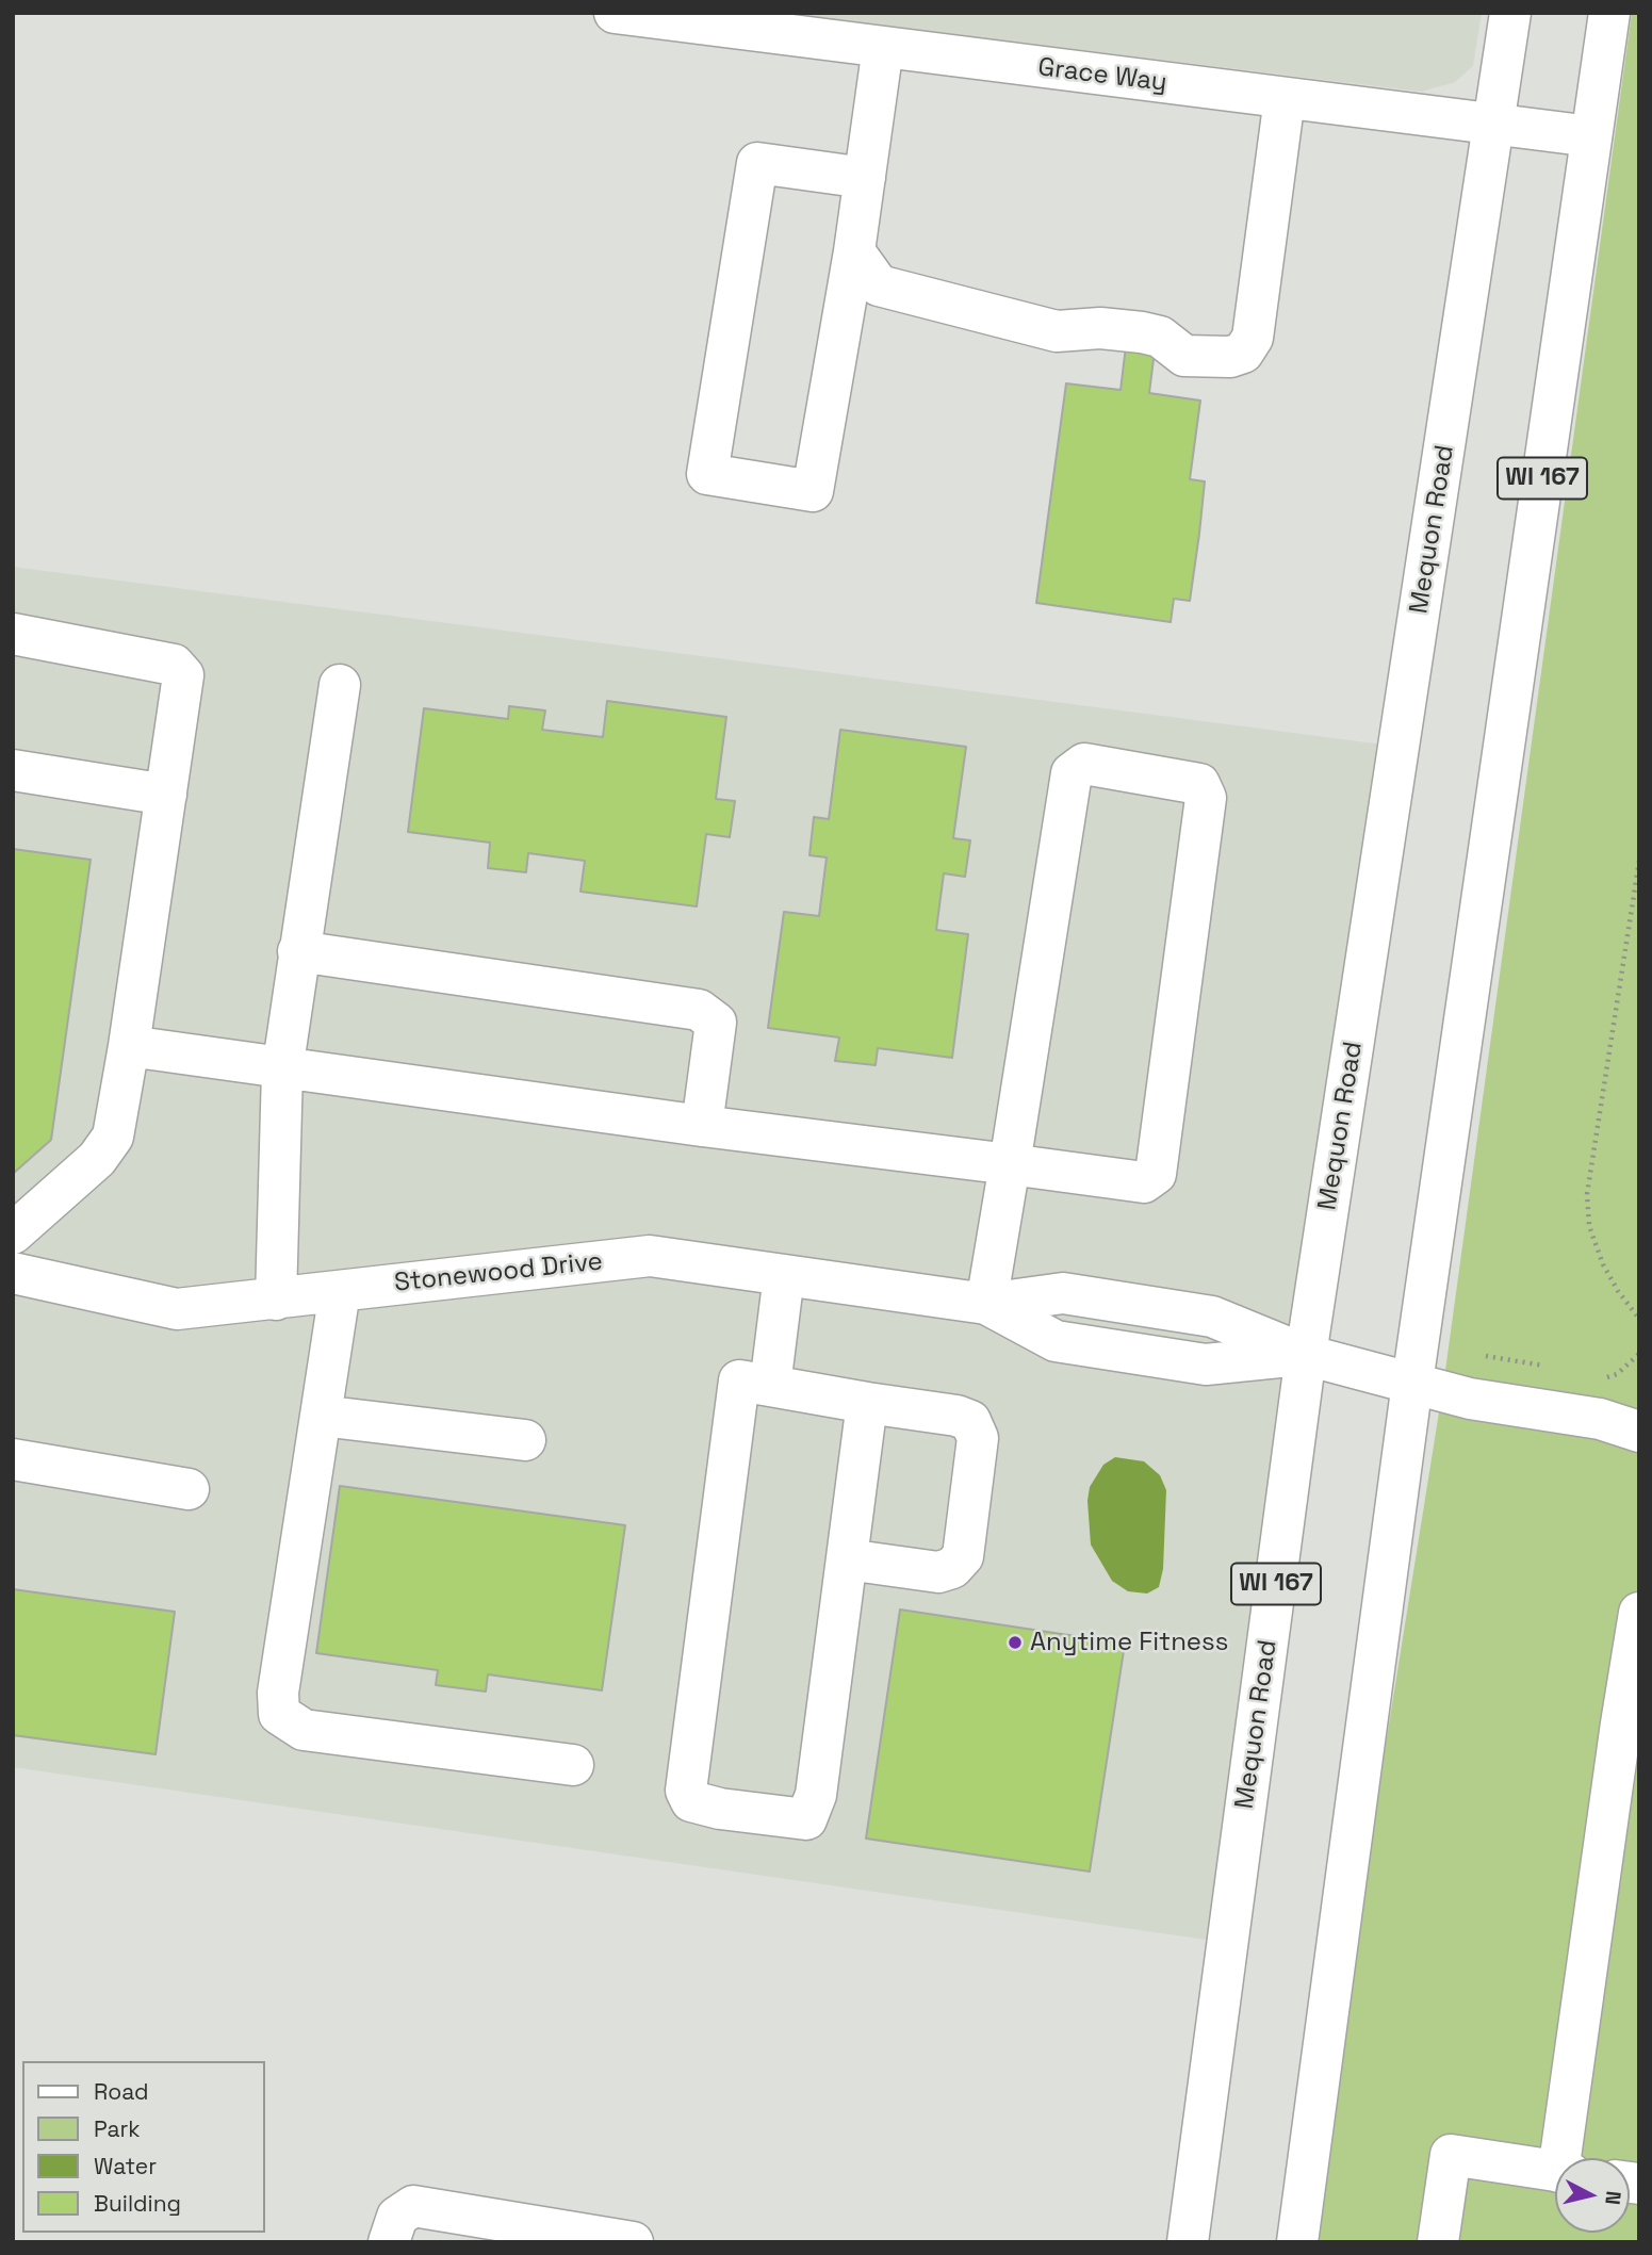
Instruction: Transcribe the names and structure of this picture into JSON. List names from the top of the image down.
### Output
{
  "streets": {
    "main road": [
      "Grace Way",
      "WI 167",
      "Mequon Road",
      "Stonewood Drive"
    ]
  },
  "crossings": [
    ["Grace Way", "WI 167"],
    ["Grace Way", "Mequon Road"],
    ["WI 167", "Stonewood Drive"],
    ["Mequon Road", "Stonewood Drive"]
  ],
  "places": ["Anytime Fitness"],
  "legend": [
    "Road",
    "Park",
    "Water",
    "Building"
  ],
  "north": "right"
}
